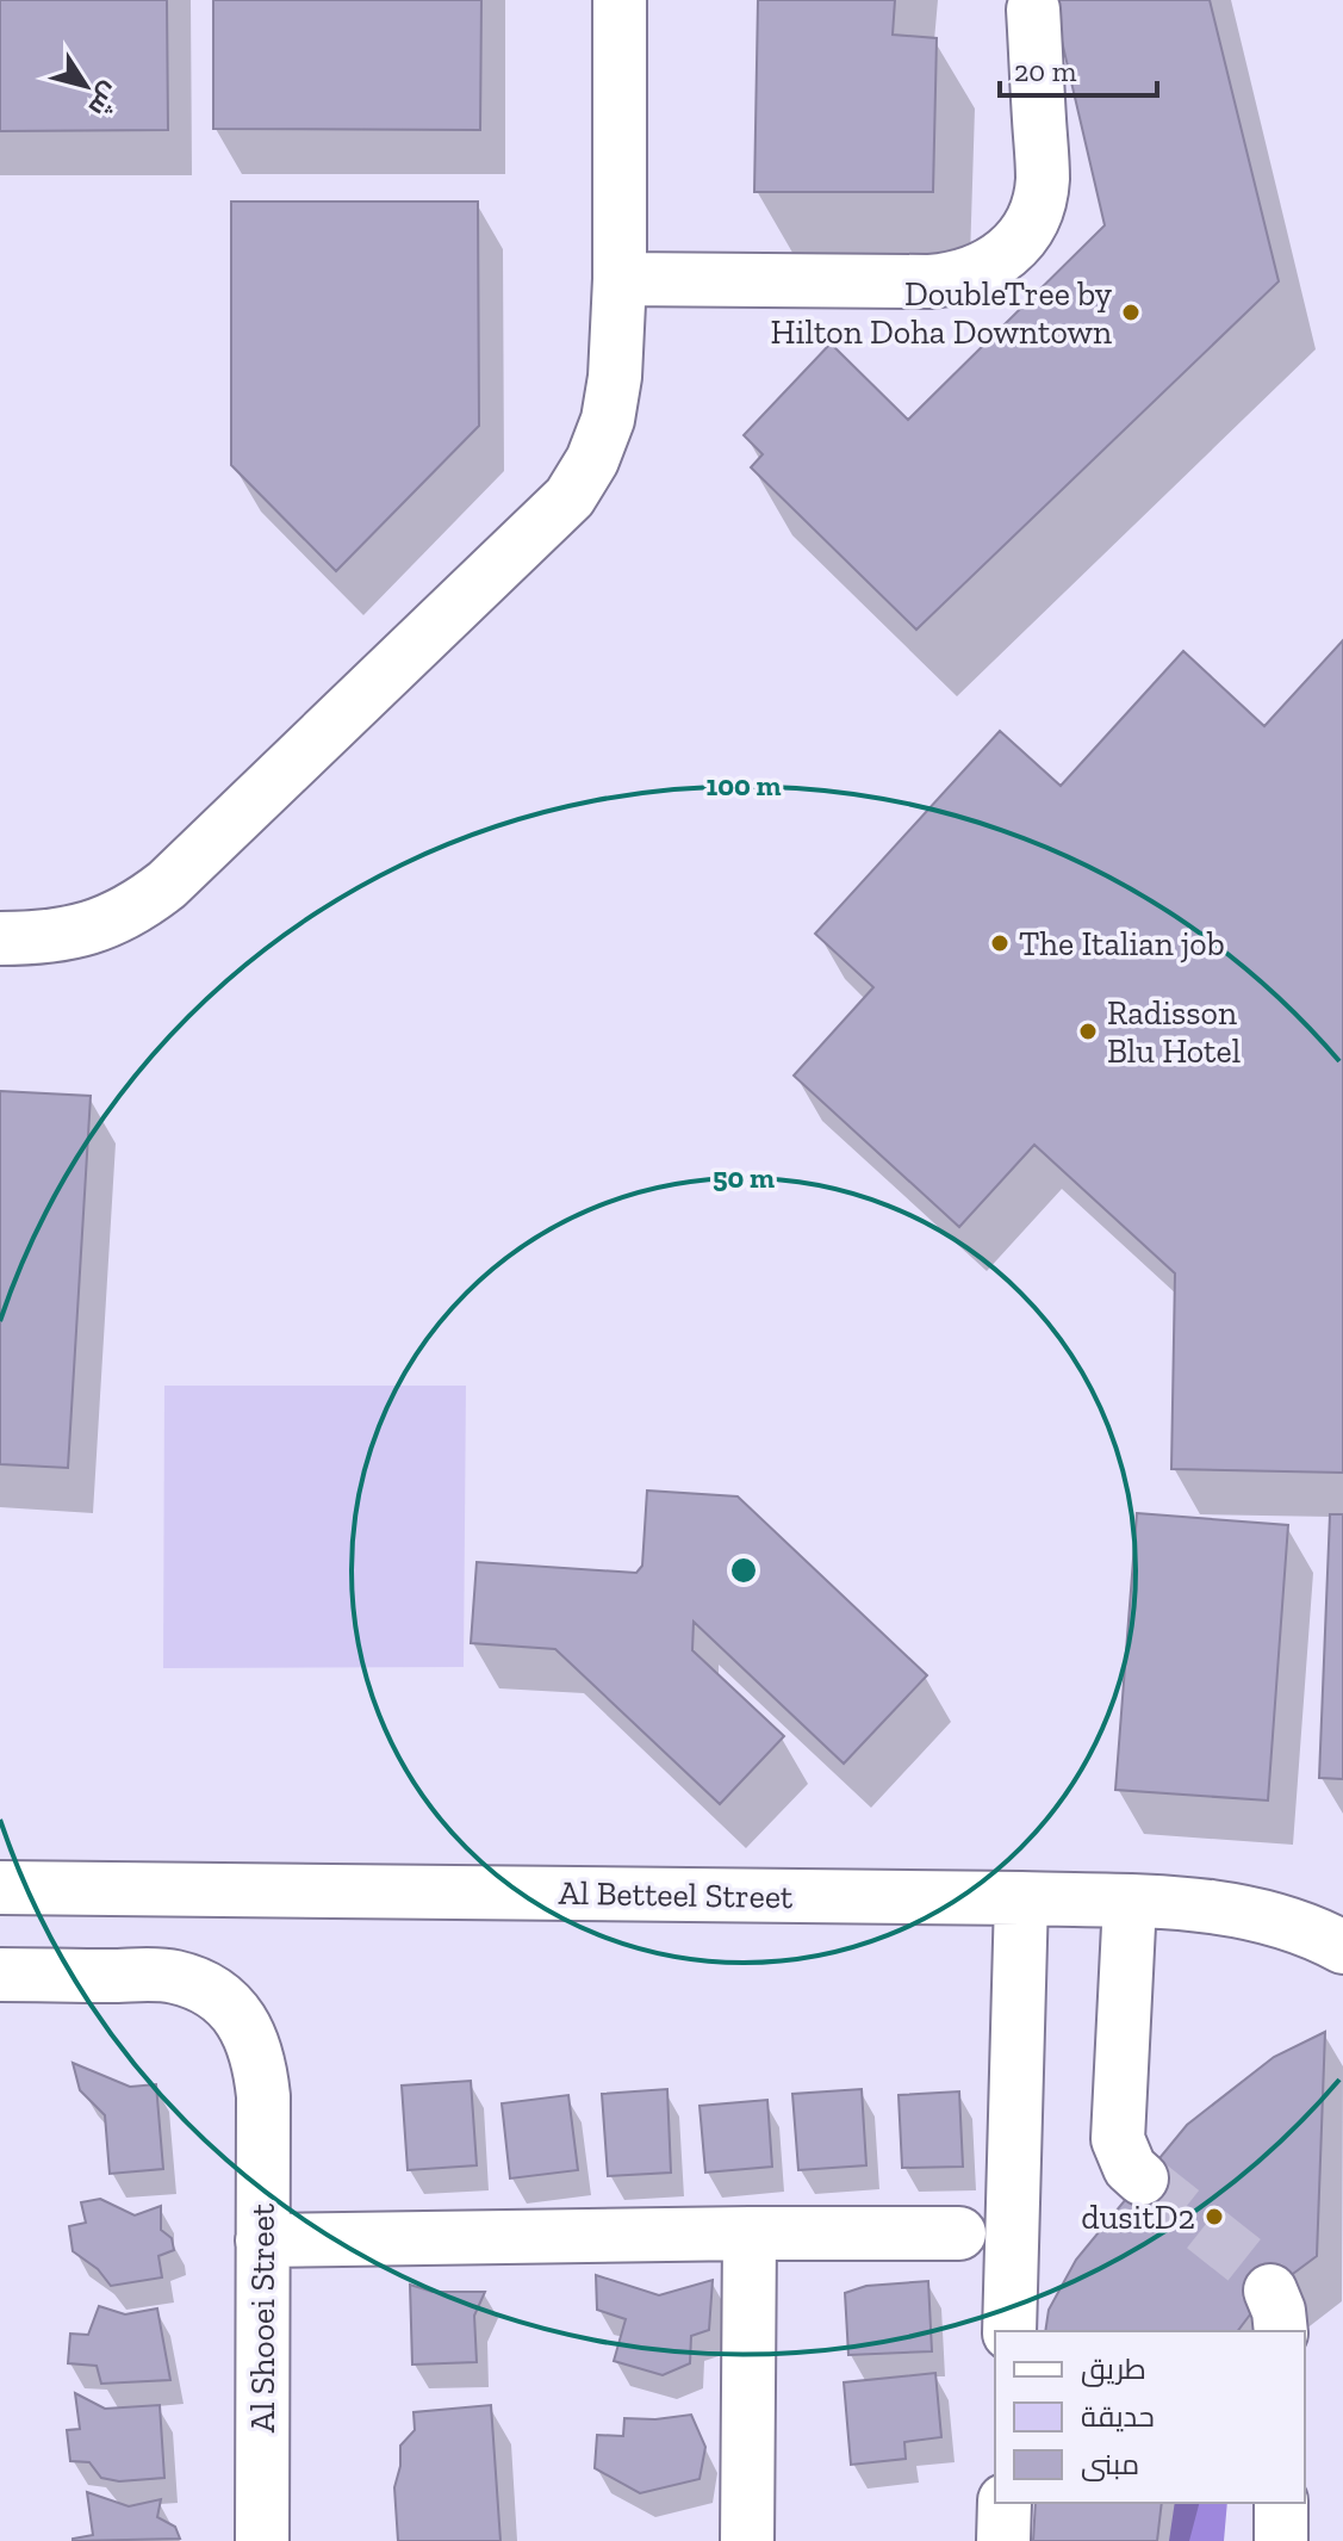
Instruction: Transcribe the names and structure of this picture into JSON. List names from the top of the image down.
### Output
{
  "streets": {
    "street": ["Al Betteel Street", "Al Shooei Street"]
  },
  "places": [
    "DoubleTree by Hilton Doha Downtown",
    "The Italian job",
    "Radisson Blu Hotel",
    "dusitD2"
  ],
  "legend": ["طريق", "حديقة", "مبنى"],
  "scale_bar": "20 m",
  "north": "bottom right",
  "rings": ["100 m", "50 m"]
}
